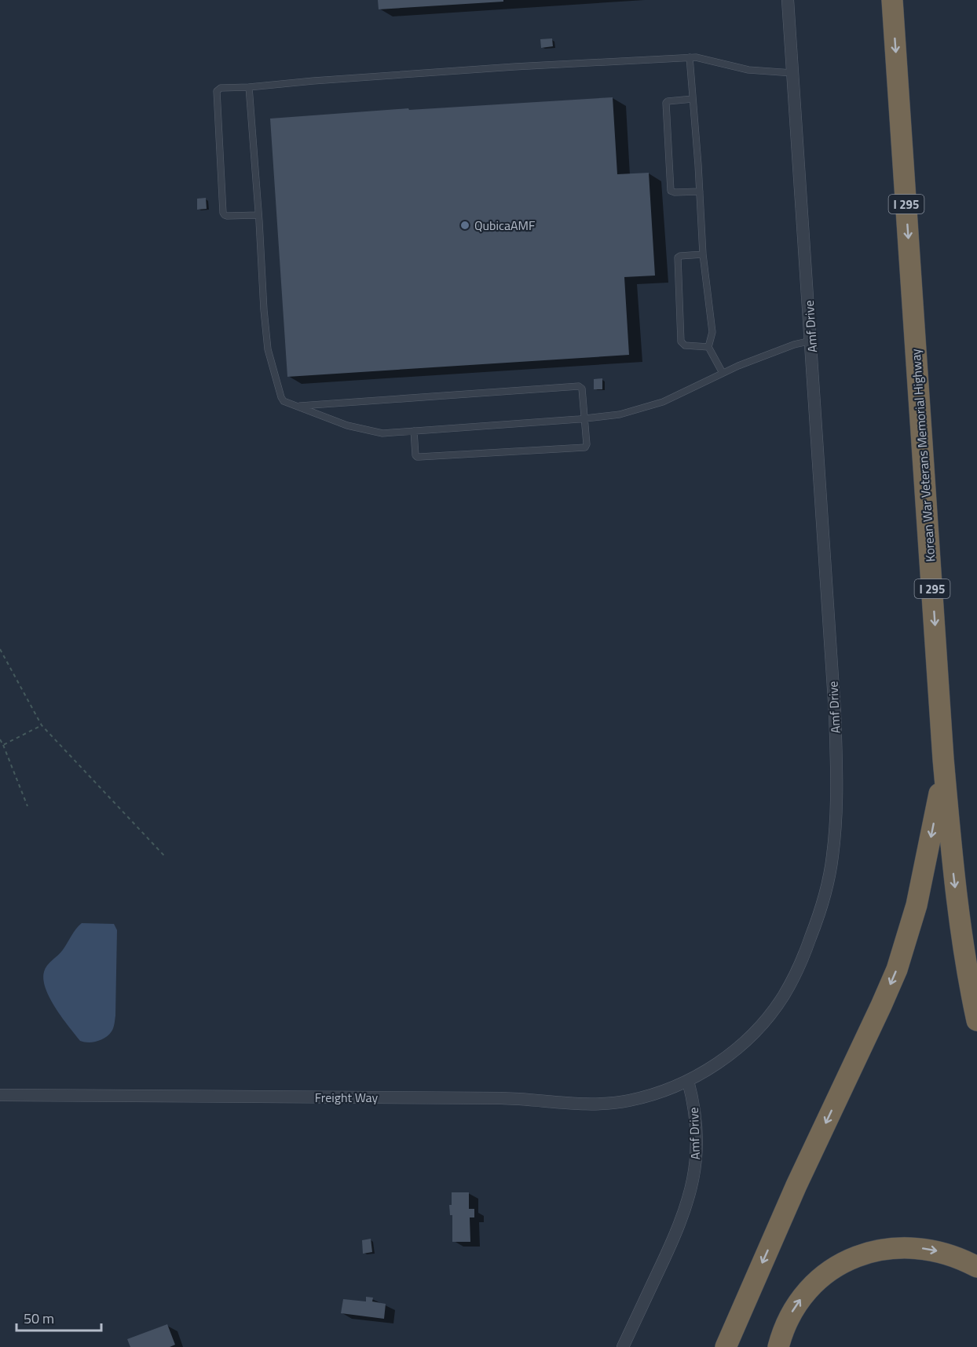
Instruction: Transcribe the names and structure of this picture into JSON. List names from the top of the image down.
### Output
{
  "streets": {
    "highway": ["I 295", "Korean War Veterans Memorial Highway"],
    "street": ["Amf Drive", "Freight Way"]
  },
  "crossings": [
    ["Amf Drive", "Freight Way"]
  ],
  "one_way": ["Korean War Veterans Memorial Highway"],
  "places": ["QubicaAMF"],
  "scale_bar": "50 m"
}
